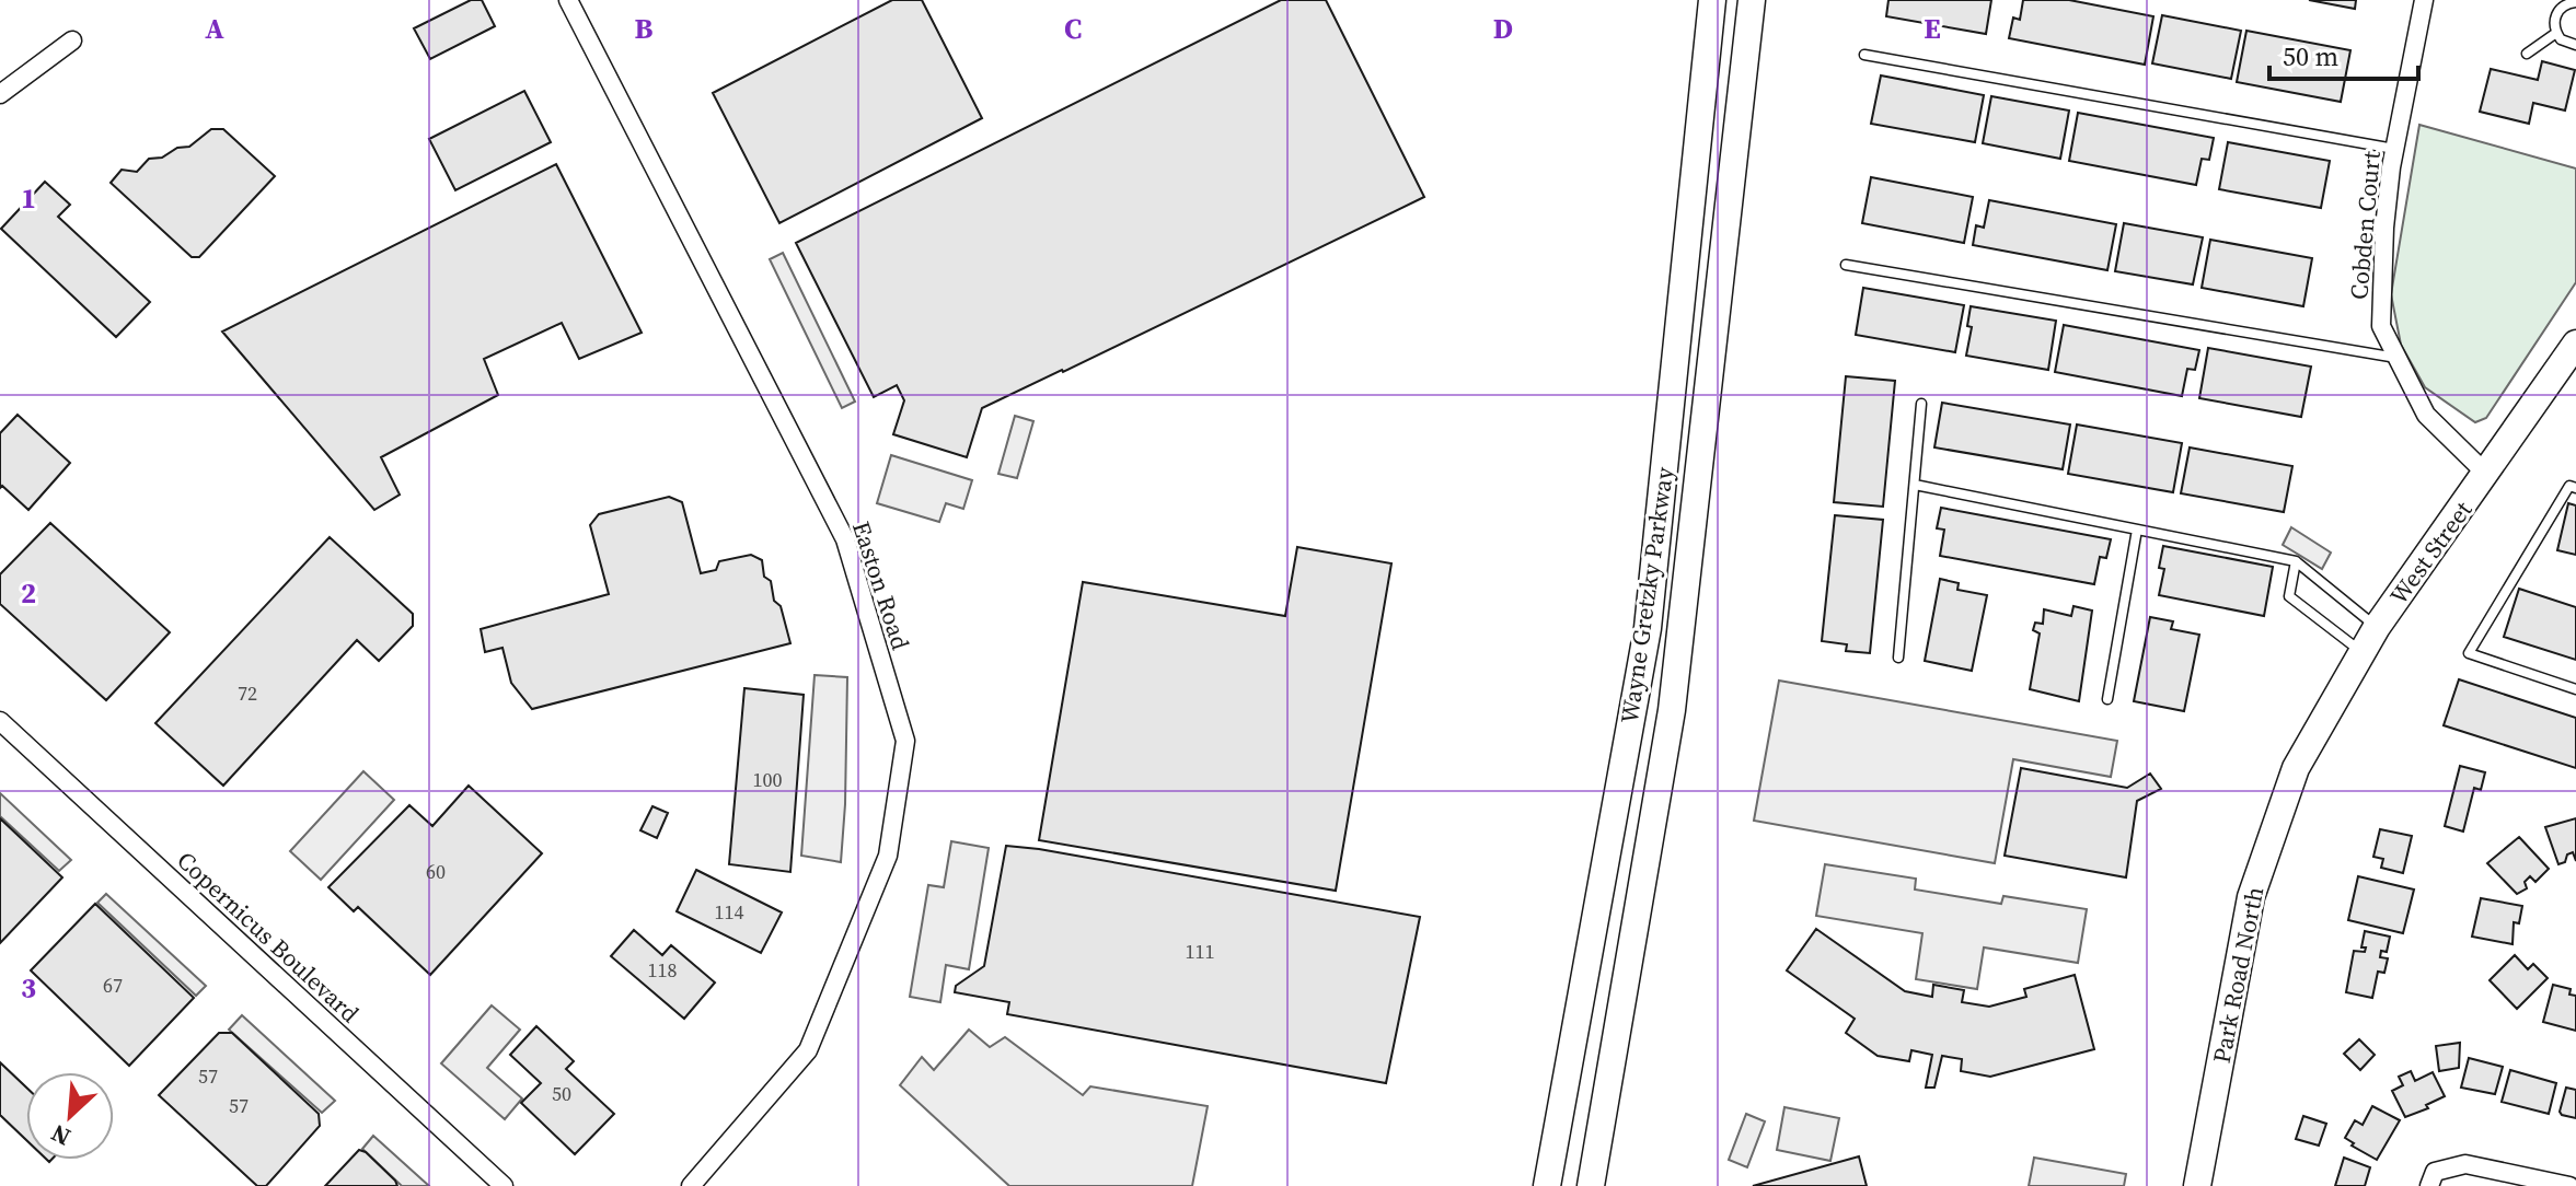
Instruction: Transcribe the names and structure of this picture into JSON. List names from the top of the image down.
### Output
{
  "streets": {
    "main road": ["West Street", "Wayne Gretzky Parkway", "Park Road North"],
    "street": ["Cobden Court", "Easton Road", "Copernicus Boulevard"]
  },
  "crossings": [
    ["Cobden Court", "West Street"],
    ["West Street", "Park Road North"]
  ],
  "house_numbers": [
    "72",
    "100",
    "60",
    "114",
    "111",
    "118",
    "67",
    "57",
    "50",
    "57"
  ],
  "scale_bar": "50 m",
  "north": "bottom left",
  "grid": {
    "columns": [
      "A",
      "B",
      "C",
      "D",
      "E"
    ],
    "rows": ["1", "2", "3"]
  }
}
